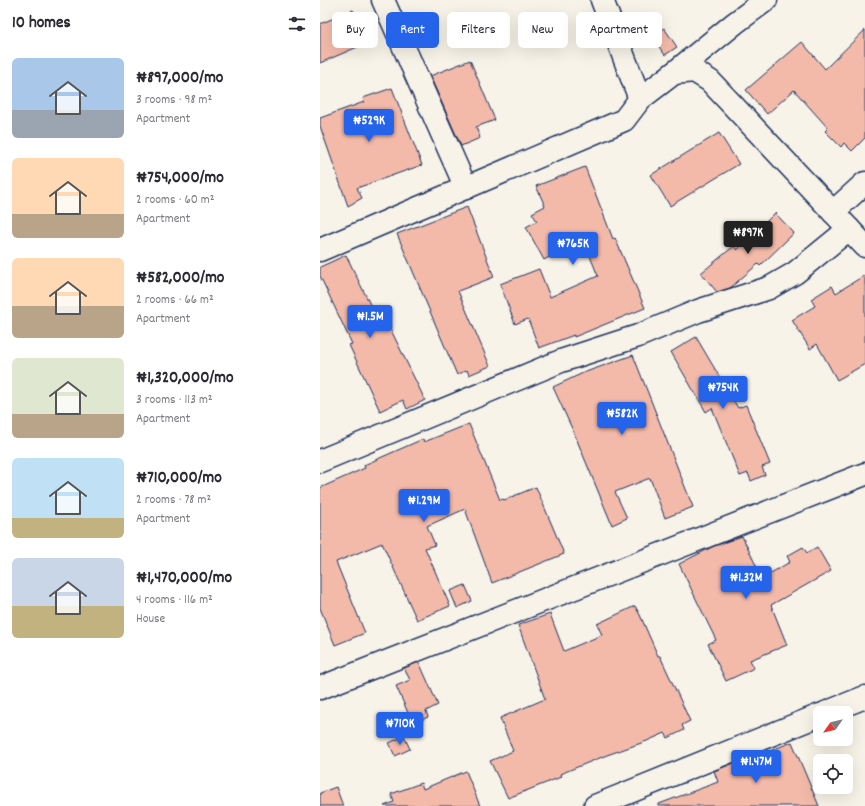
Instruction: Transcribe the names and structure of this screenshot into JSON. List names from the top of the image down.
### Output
{
  "north": "bottom left",
  "page": {
    "heading": "10 homes",
    "chip": [
      "Buy",
      "Rent",
      "Filters",
      "New",
      "Apartment"
    ],
    "list": [
      {
        "name": "₦897,000/mo",
        "note": "3 rooms · 98 m² · Apartment"
      },
      {
        "name": "₦754,000/mo",
        "note": "2 rooms · 60 m² · Apartment"
      },
      {
        "name": "₦582,000/mo",
        "note": "2 rooms · 66 m² · Apartment"
      },
      {
        "name": "₦1,320,000/mo",
        "note": "3 rooms · 113 m² · Apartment"
      },
      {
        "name": "₦710,000/mo",
        "note": "2 rooms · 78 m² · Apartment"
      },
      {
        "name": "₦1,470,000/mo",
        "note": "4 rooms · 116 m² · House"
      }
    ],
    "price": [
      "₦529K",
      "₦897K",
      "₦765K",
      "₦1.5M",
      "₦754K",
      "₦582K",
      "₦1.29M",
      "₦1.32M",
      "₦710K",
      "₦1.47M"
    ]
  }
}
